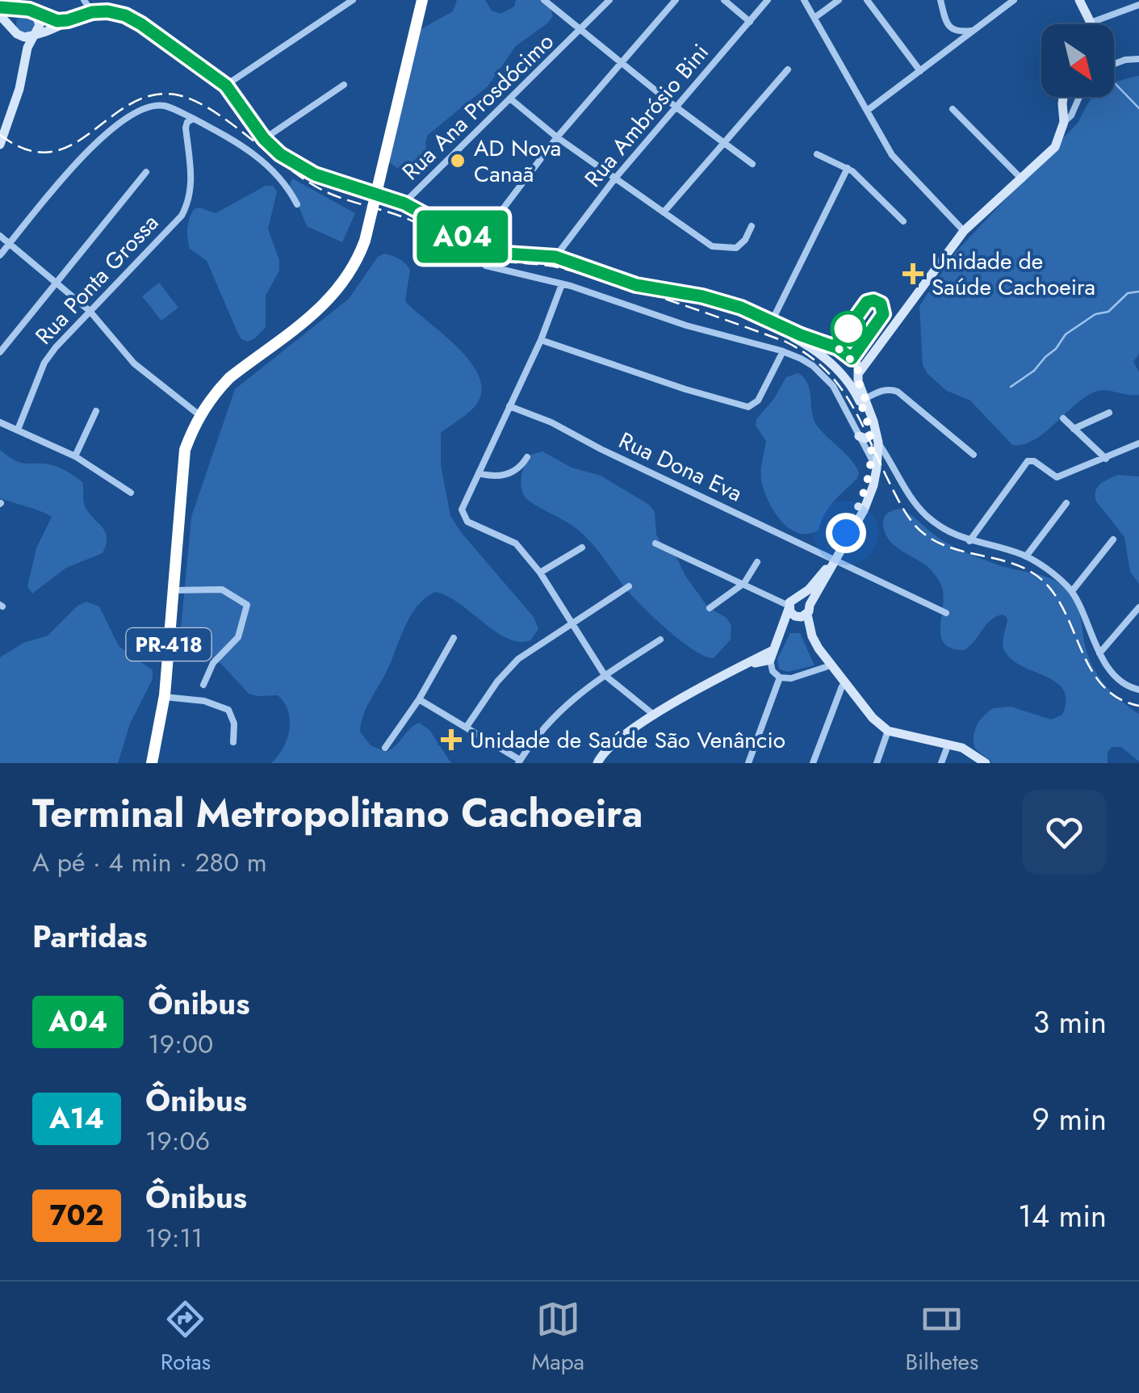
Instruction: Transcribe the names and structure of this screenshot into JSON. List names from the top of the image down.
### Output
{
  "streets": {
    "highway": ["PR-418"],
    "street": [
      "Rua Ana Prosdócimo",
      "Rua Ambrósio Bini",
      "Rua Ponta Grossa",
      "Rua Dona Eva"
    ]
  },
  "places": {
    "other": ["AD Nova Canaã"],
    "health": ["Unidade de Saúde Cachoeira", "Unidade de Saúde São Venâncio"]
  },
  "lines": ["bus line A04"],
  "north": "bottom right",
  "page": {
    "on_map": "A04",
    "heading": [
      ["Terminal Metropolitano Cachoeira", "A pé · 4 min · 280 m"],
      "Partidas"
    ],
    "list": [
      {
        "mark": "A04",
        "name": "Ônibus",
        "note": "19:00",
        "value": "3 min"
      },
      {
        "mark": "A14",
        "name": "Ônibus",
        "note": "19:06",
        "value": "9 min"
      },
      {
        "mark": "702",
        "name": "Ônibus",
        "note": "19:11",
        "value": "14 min"
      }
    ],
    "tabs": ["Rotas", "Mapa", "Bilhetes"]
  }
}
